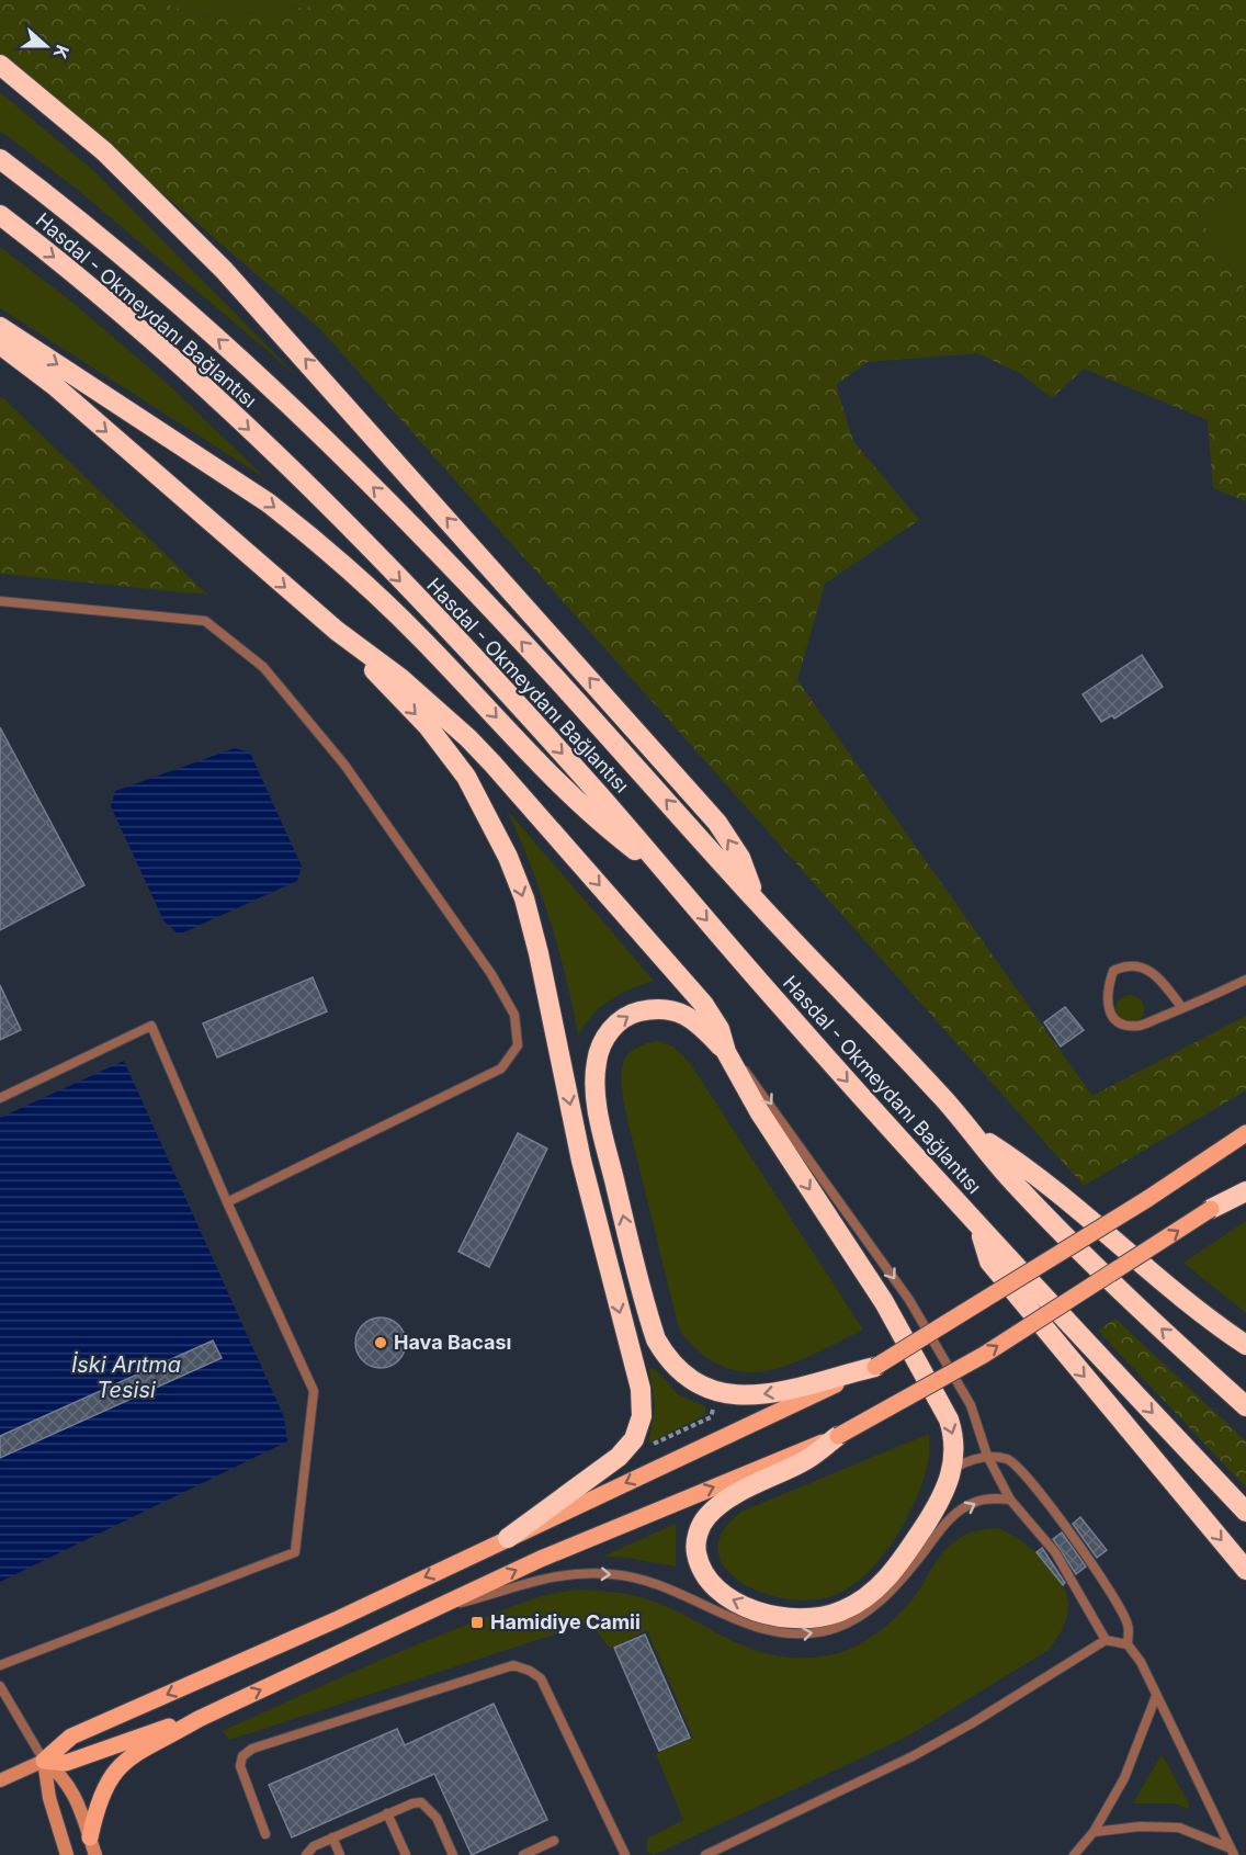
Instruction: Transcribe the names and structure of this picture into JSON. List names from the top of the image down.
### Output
{
  "streets": {
    "highway": ["Hasdal - Okmeydanı Bağlantısı"]
  },
  "water": ["İski Arıtma Tesisi"],
  "places": {
    "other": ["Hava Bacası"],
    "transit": ["Hamidiye Camii"]
  },
  "north": "right"
}
